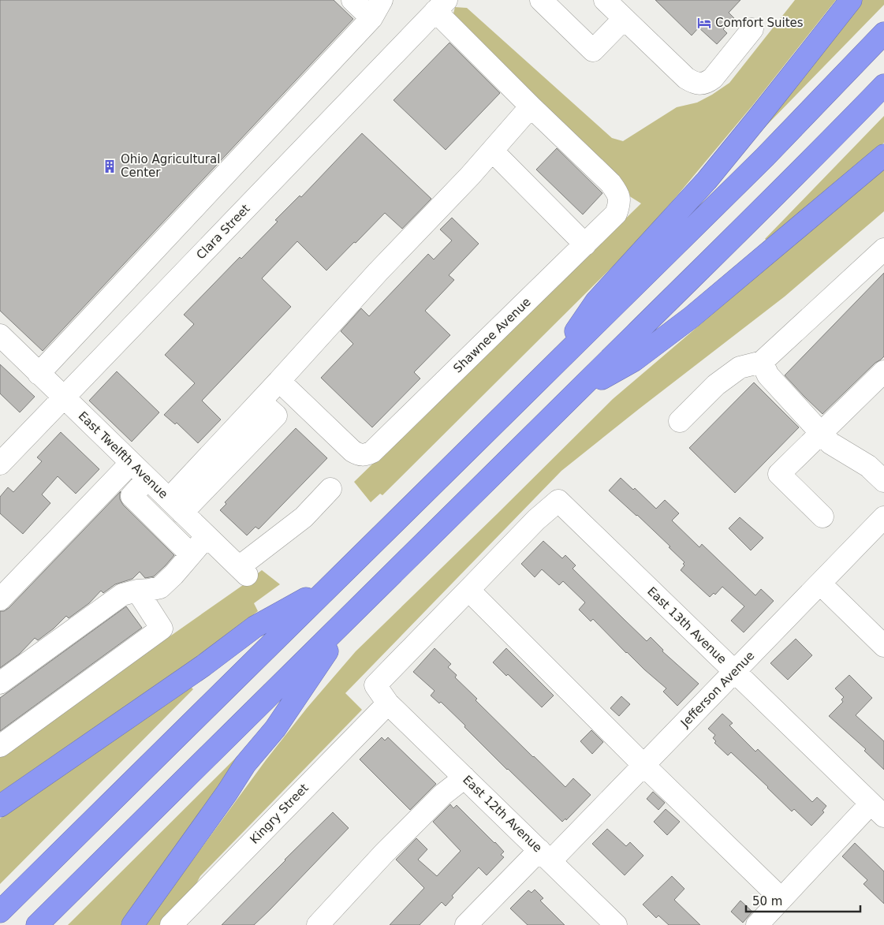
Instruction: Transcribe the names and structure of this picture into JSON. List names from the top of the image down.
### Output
{
  "streets": {
    "street": [
      "Clara Street",
      "Shawnee Avenue",
      "East Twelfth Avenue",
      "East 13th Avenue",
      "Jefferson Avenue",
      "Kingry Street",
      "East 12th Avenue"
    ]
  },
  "crossings": [
    ["Clara Street", "Shawnee Avenue"],
    ["Clara Street", "East Twelfth Avenue"],
    ["East 13th Avenue", "Jefferson Avenue"],
    ["East 13th Avenue", "East 12th Avenue"],
    ["Jefferson Avenue", "East 12th Avenue"],
    ["Kingry Street", "East 12th Avenue"]
  ],
  "places": {
    "hotel": ["Comfort Suites"],
    "building": ["Ohio Agricultural Center"]
  },
  "scale_bar": "50 m"
}
